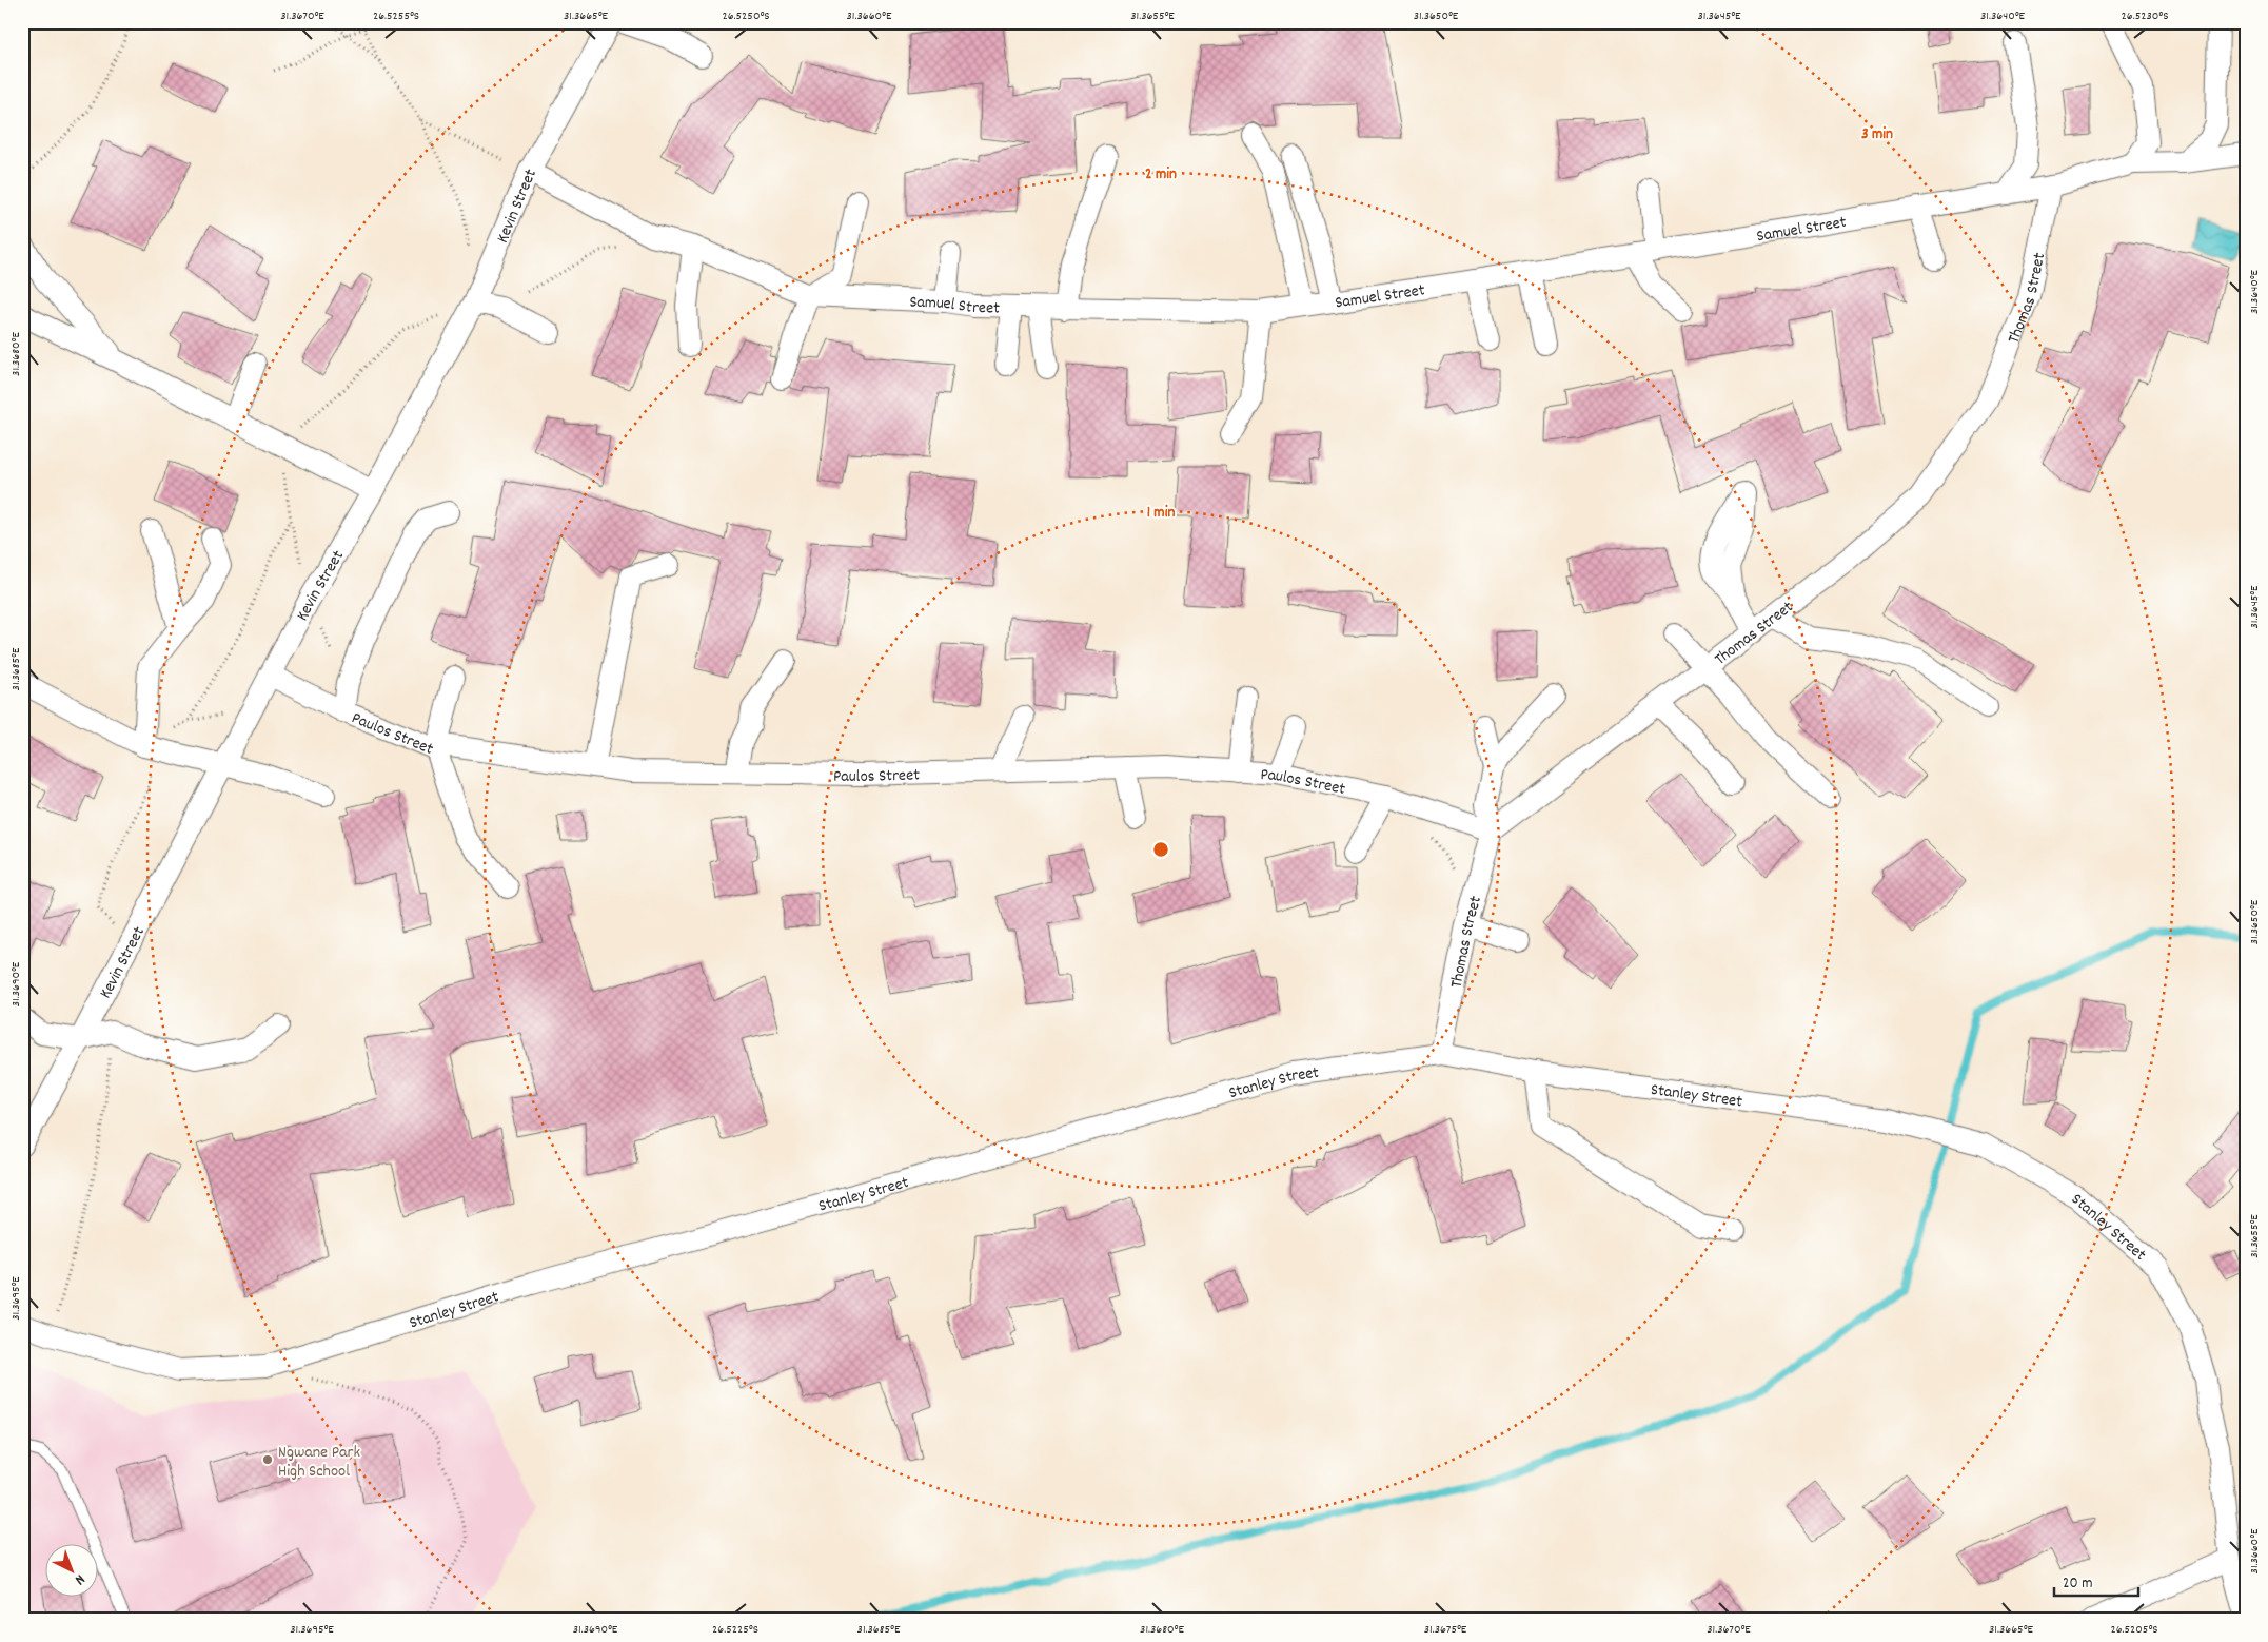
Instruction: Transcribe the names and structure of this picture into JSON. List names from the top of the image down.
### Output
{
  "streets": {
    "street": [
      "Kevin Street",
      "Samuel Street",
      "Thomas Street",
      "Paulos Street",
      "Stanley Street"
    ]
  },
  "crossings": [
    ["Kevin Street", "Samuel Street"],
    ["Kevin Street", "Paulos Street"],
    ["Samuel Street", "Thomas Street"],
    ["Thomas Street", "Paulos Street"],
    ["Thomas Street", "Stanley Street"]
  ],
  "places": ["Ngwane Park High School"],
  "scale_bar": "20 m",
  "north": "bottom right",
  "coordinates": [
    "31.3670°E",
    "26.5255°S",
    "31.3665°E",
    "26.5250°S",
    "31.3660°E",
    "31.3655°E",
    "31.3650°E",
    "31.3645°E",
    "31.3640°E",
    "26.5230°S",
    "31.3680°E",
    "31.3685°E",
    "31.3690°E",
    "31.3695°E",
    "26.5225°S",
    "31.3675°E",
    "26.5205°S"
  ],
  "rings": ["3 min", "2 min", "1 min"]
}
